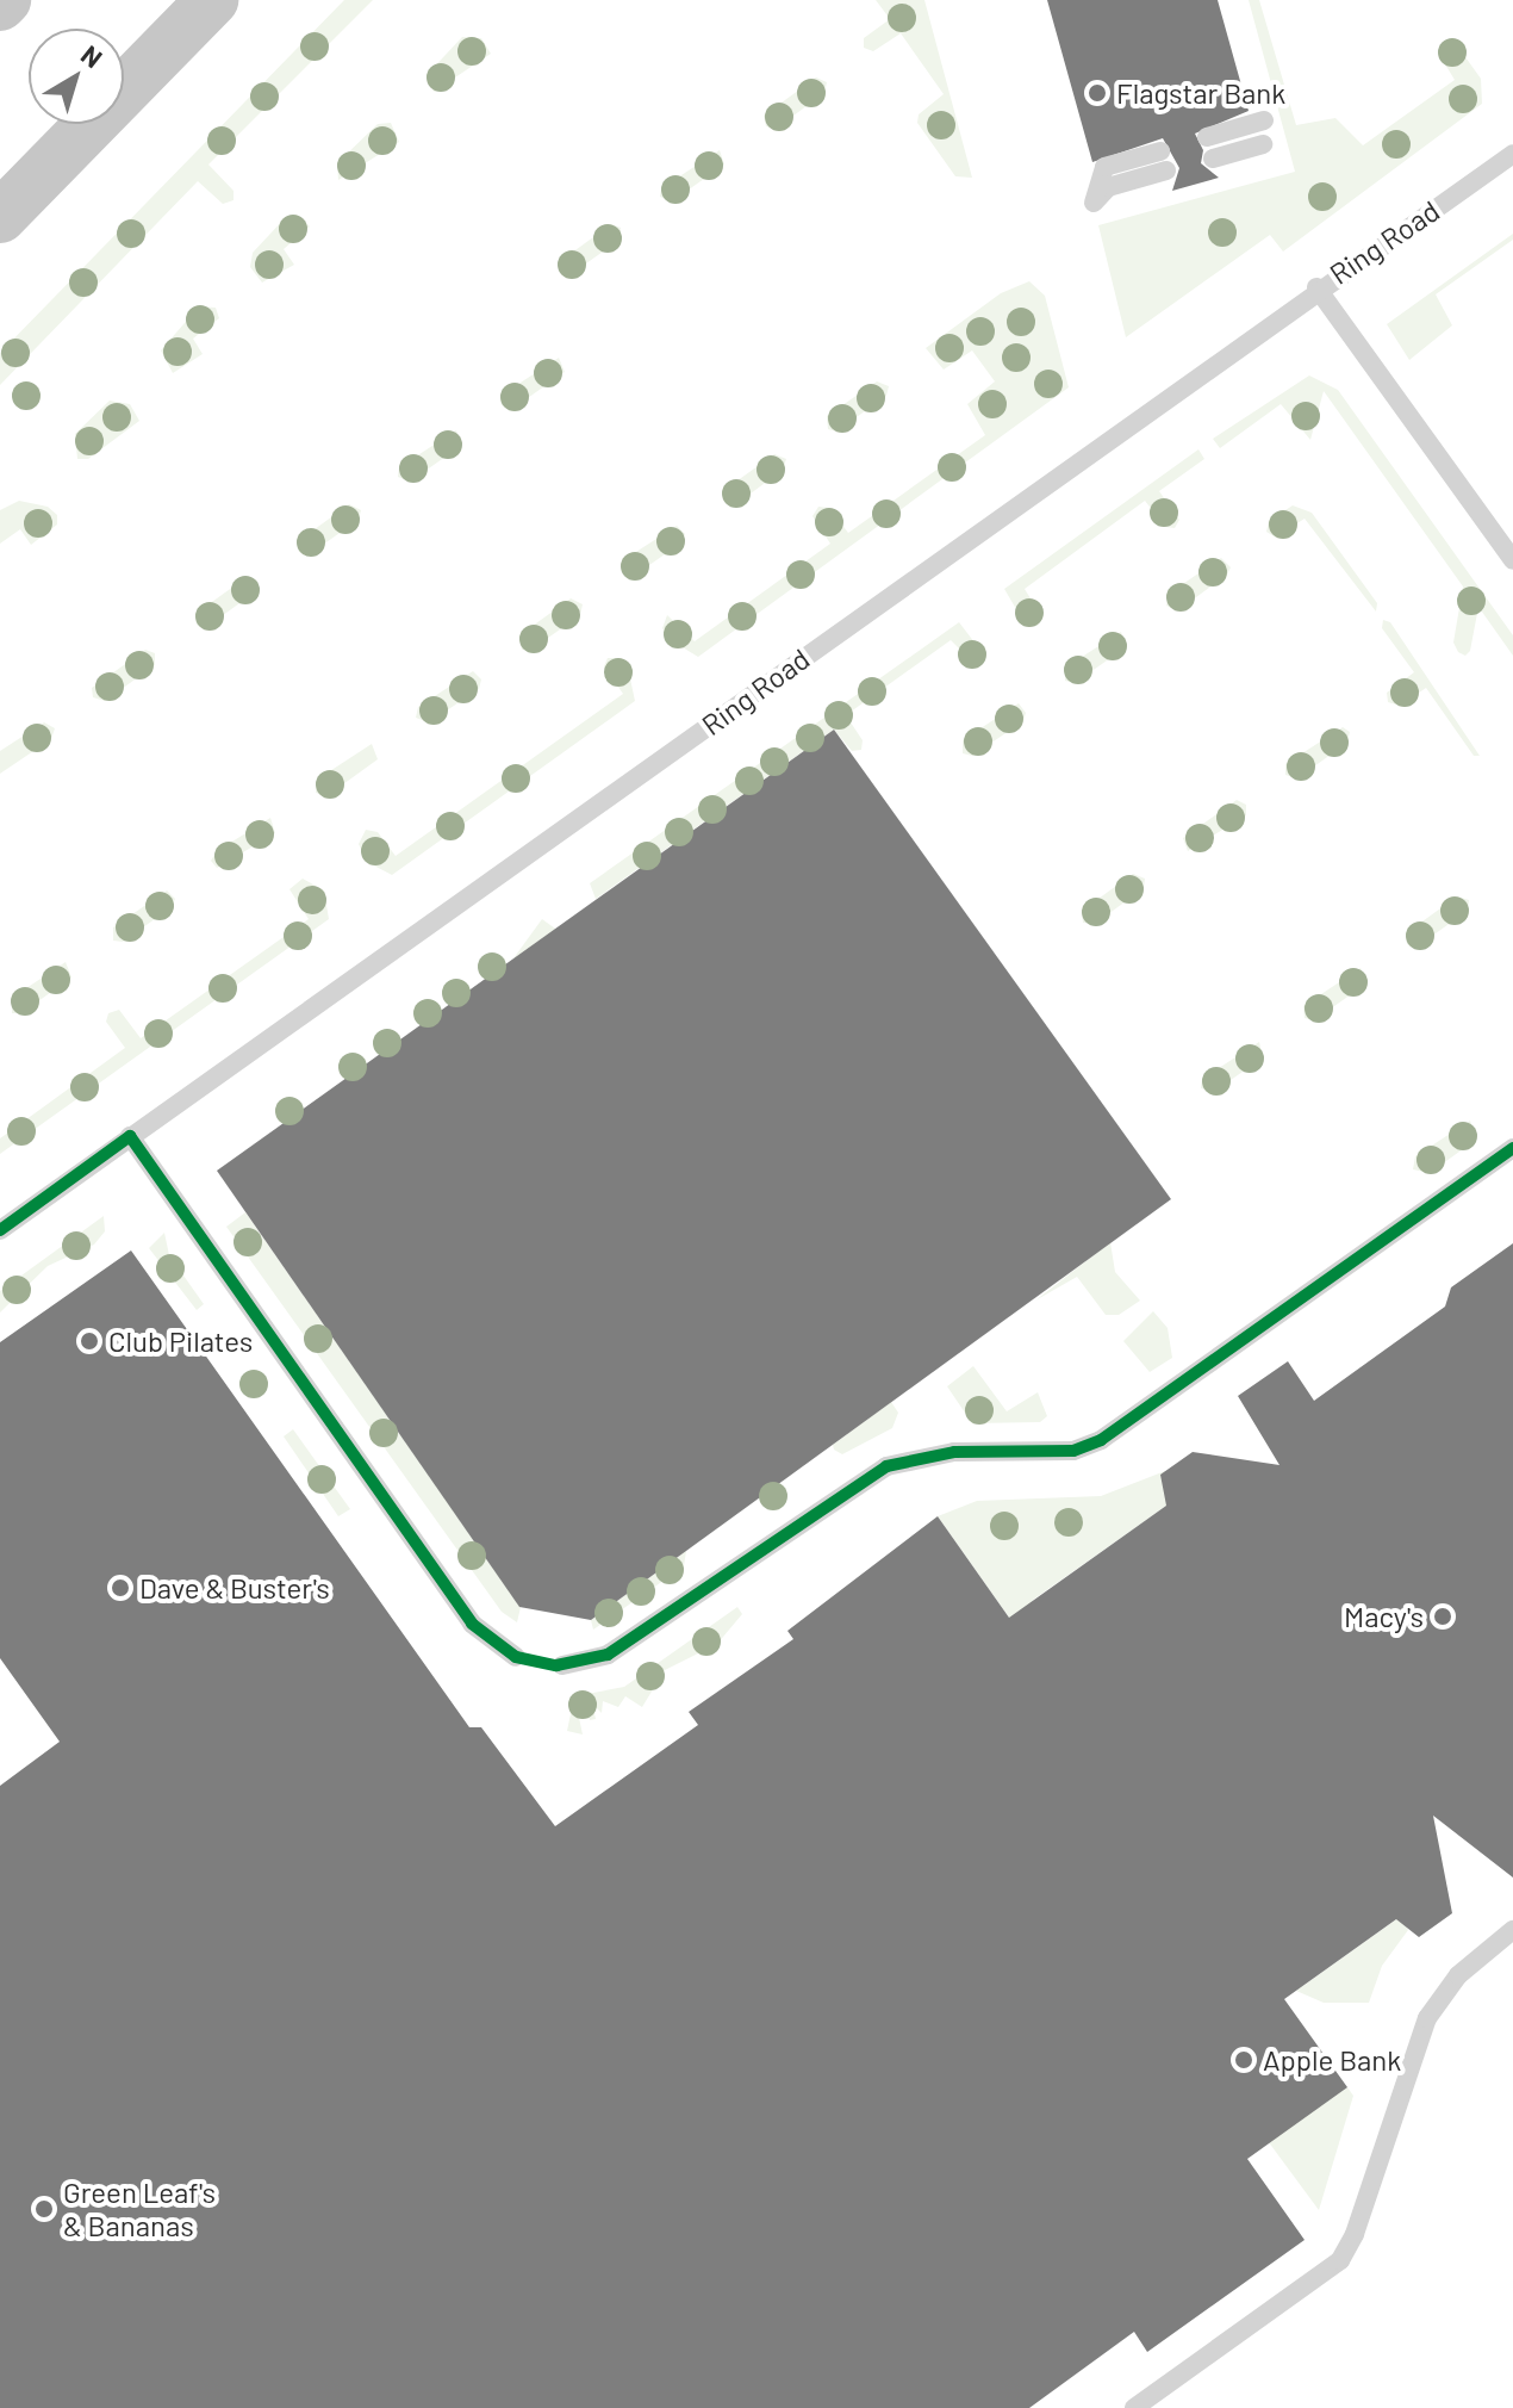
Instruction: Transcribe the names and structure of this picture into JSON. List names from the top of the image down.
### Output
{
  "streets": {
    "lane": ["Ring Road"]
  },
  "places": [
    "Flagstar Bank",
    "Club Pilates",
    "Dave & Buster's",
    "Macy's",
    "Apple Bank",
    "Green Leaf's & Bananas"
  ],
  "north": "top right"
}
